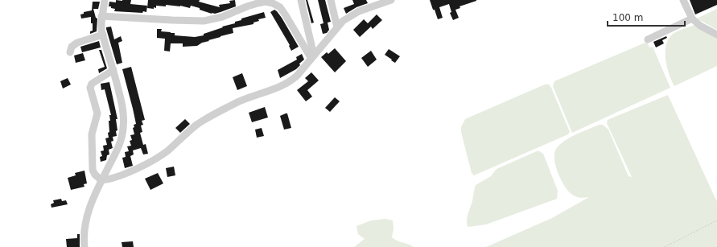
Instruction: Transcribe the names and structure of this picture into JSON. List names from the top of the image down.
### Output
{
  "scale_bar": "100 m"
}
